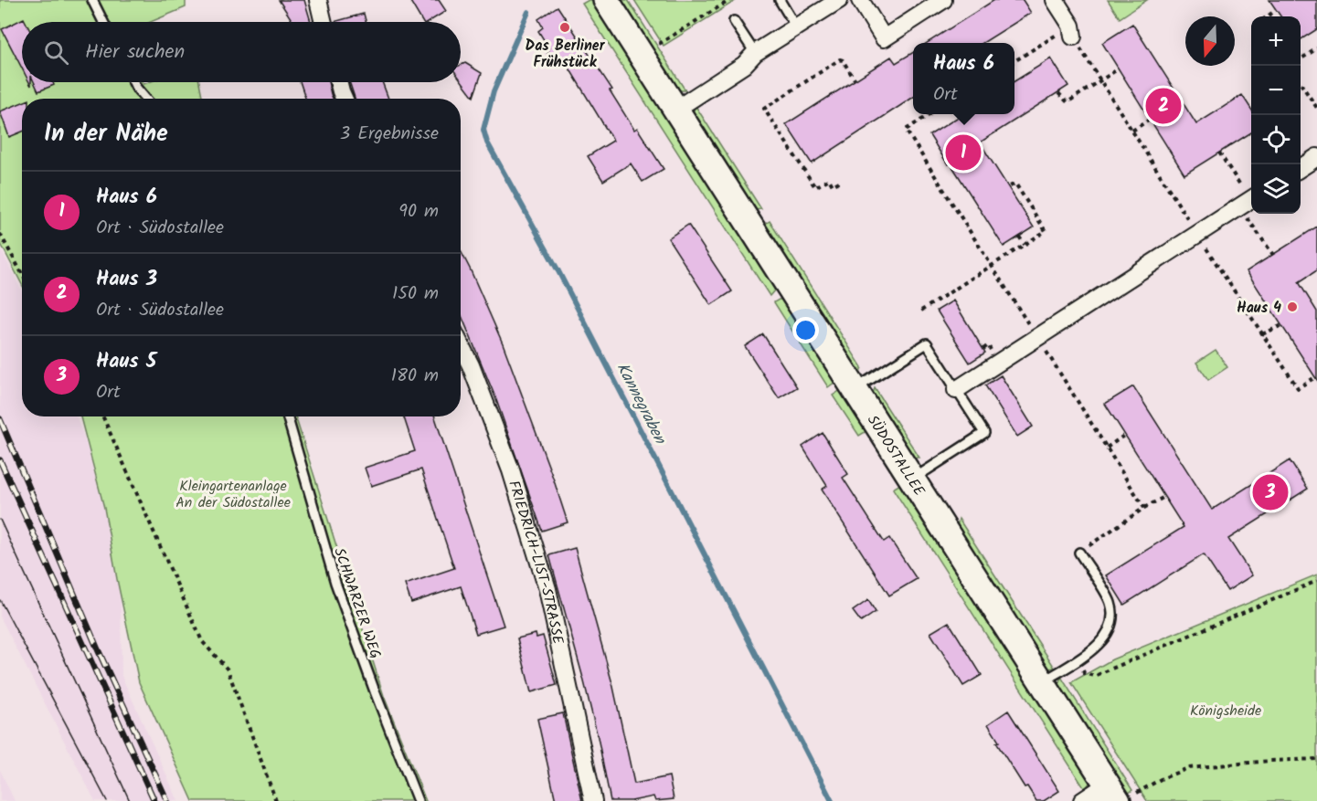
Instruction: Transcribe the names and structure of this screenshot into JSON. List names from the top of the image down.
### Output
{
  "streets": {
    "street": ["SÜDOSTALLEE", "FRIEDRICH-LIST-STRASSE"],
    "lane": ["SCHWARZER WEG"]
  },
  "water": ["Kannegraben"],
  "parks": ["Kleingartenanlage An der Südostallee", "Königsheide"],
  "places": ["Das Berliner Frühstück", "Haus 4"],
  "north": "bottom",
  "page": {
    "map_buttons": ["+", "−"],
    "search": "Hier suchen",
    "popup": ["Haus 6", "Ort"],
    "pins": ["2", "1", "3"],
    "heading": ["In der Nähe", "3 Ergebnisse"],
    "list": [
      {
        "mark": "1",
        "name": "Haus 6",
        "note": "Ort · Südostallee",
        "value": "90 m"
      },
      {
        "mark": "2",
        "name": "Haus 3",
        "note": "Ort · Südostallee",
        "value": "150 m"
      },
      {
        "mark": "3",
        "name": "Haus 5",
        "note": "Ort",
        "value": "180 m"
      }
    ]
  }
}
